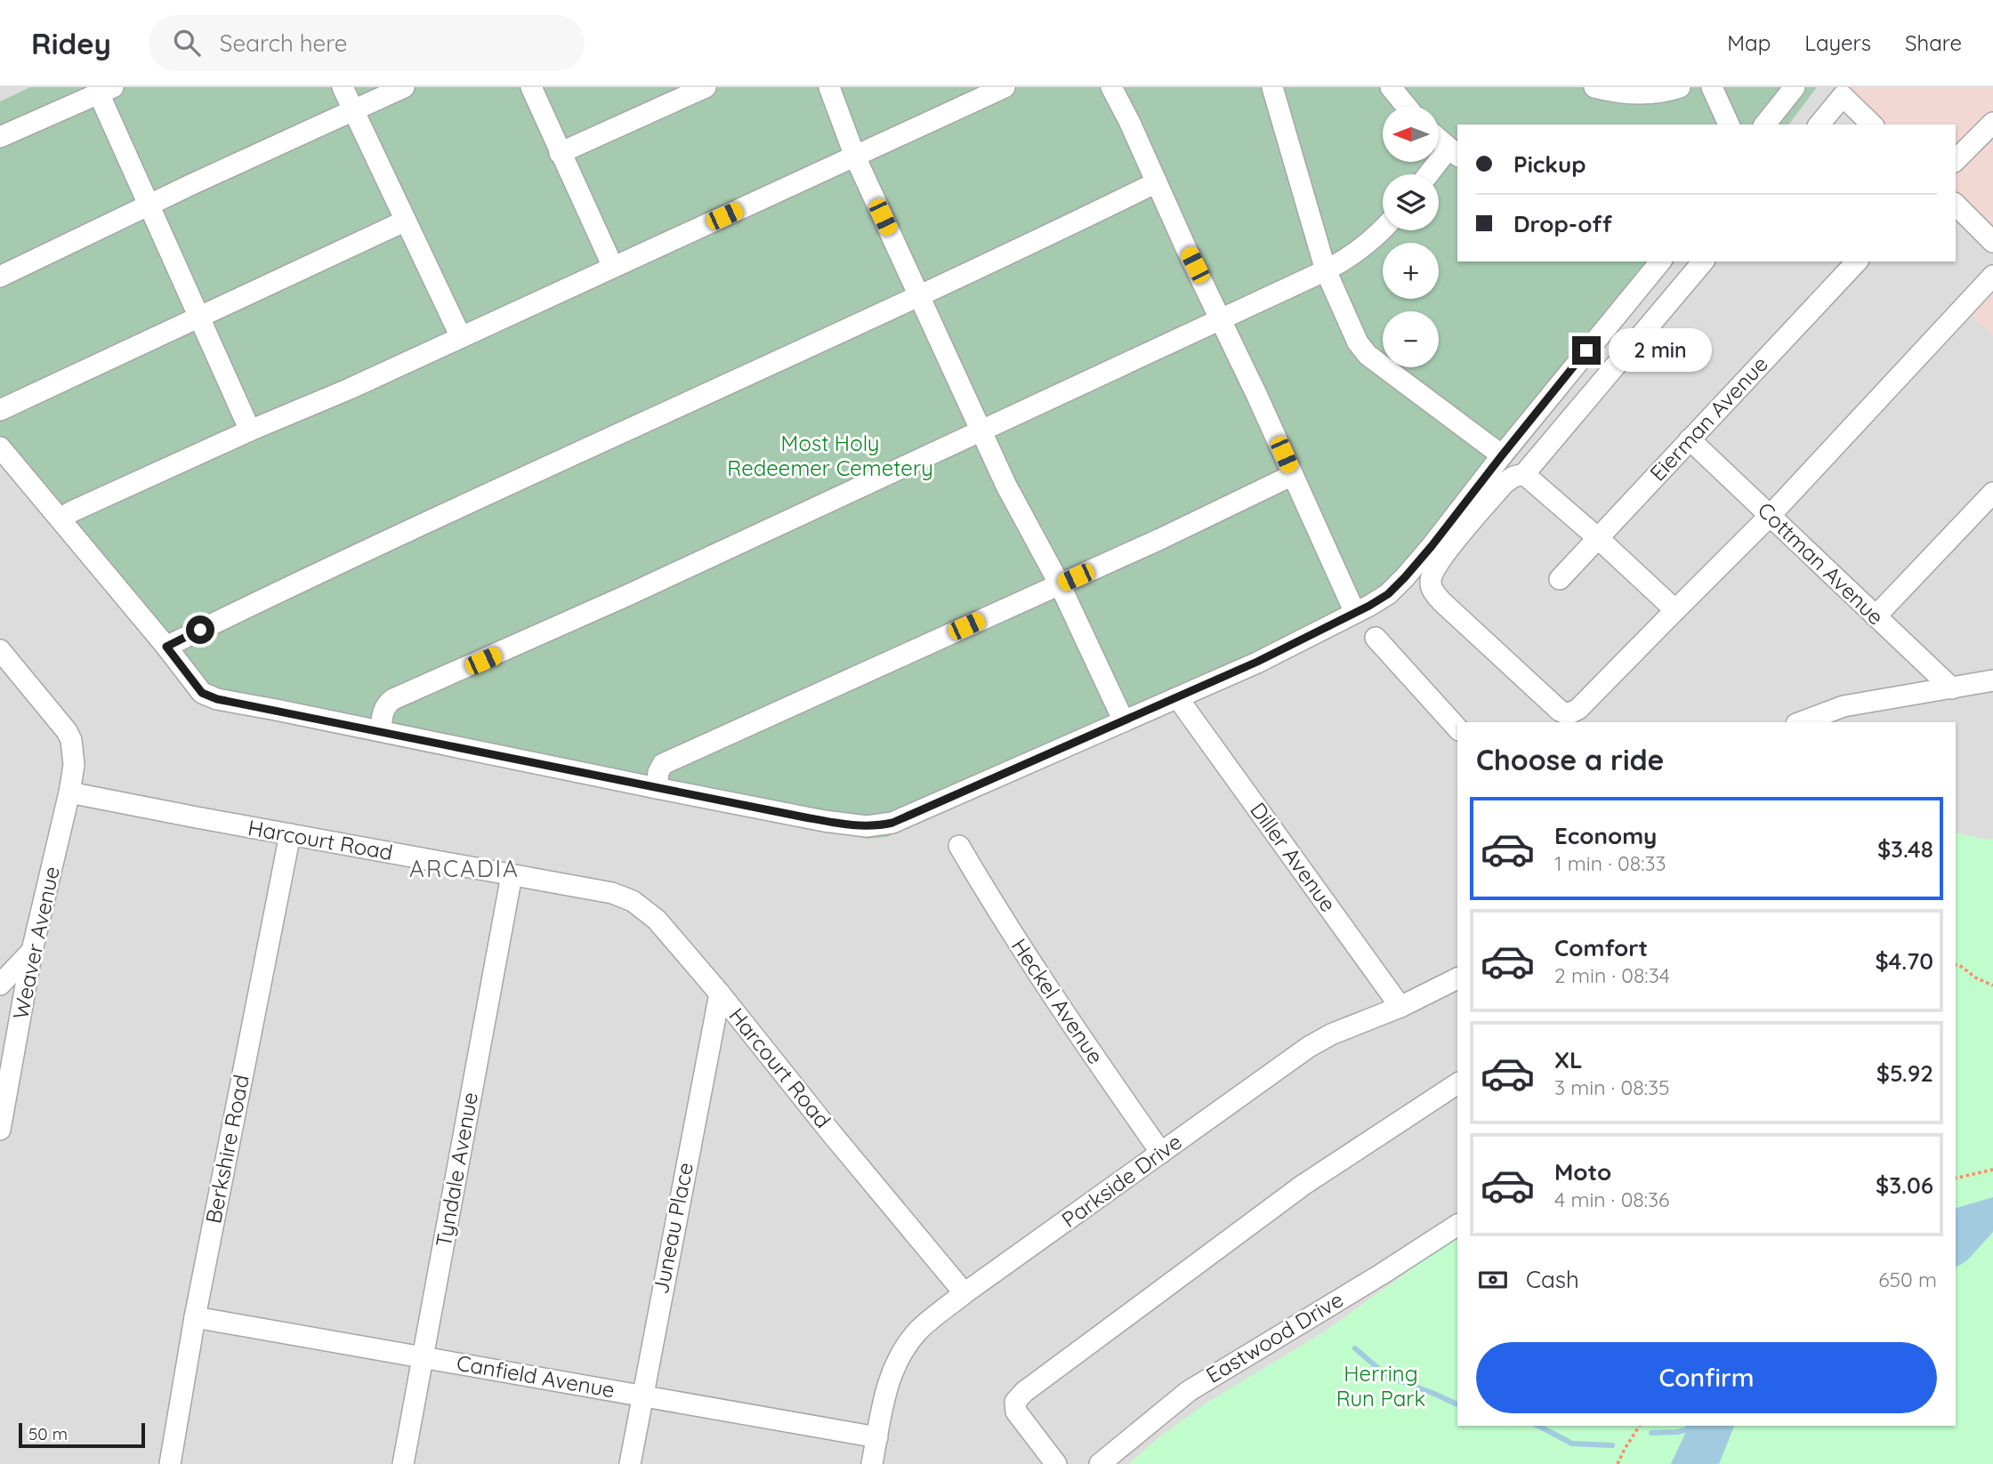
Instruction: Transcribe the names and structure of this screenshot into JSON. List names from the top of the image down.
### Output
{
  "streets": {
    "street": [
      "Eierman Avenue",
      "Cottman Avenue",
      "Harcourt Road",
      "Diller Avenue",
      "Weaver Avenue",
      "Heckel Avenue",
      "Berkshire Road",
      "Tyndale Avenue",
      "Parkside Drive",
      "Juneau Place",
      "Eastwood Drive",
      "Canfield Avenue"
    ]
  },
  "crossings": [
    ["Eierman Avenue", "Cottman Avenue"],
    ["Harcourt Road", "Weaver Avenue"],
    ["Harcourt Road", "Berkshire Road"],
    ["Harcourt Road", "Tyndale Avenue"],
    ["Harcourt Road", "Parkside Drive"],
    ["Harcourt Road", "Juneau Place"],
    ["Diller Avenue", "Parkside Drive"],
    ["Heckel Avenue", "Parkside Drive"],
    ["Berkshire Road", "Canfield Avenue"],
    ["Tyndale Avenue", "Canfield Avenue"],
    ["Parkside Drive", "Canfield Avenue"],
    ["Juneau Place", "Canfield Avenue"]
  ],
  "districts": ["ARCADIA"],
  "parks": ["Most Holy Redeemer Cemetery", "Herring Run Park"],
  "scale_bar": "50 m",
  "north": "left",
  "page": {
    "header": "Ridey",
    "search": "Search here",
    "nav": ["Map", "Layers", "Share"],
    "map_buttons": ["+", "−"],
    "banner": ["Pickup", "Drop-off"],
    "bubble": "2 min",
    "heading": "Choose a ride",
    "list": [
      {
        "name": "Economy",
        "note": "1 min · 08:33",
        "value": "$3.48"
      },
      {
        "name": "Comfort",
        "note": "2 min · 08:34",
        "value": "$4.70"
      },
      {
        "name": "XL",
        "note": "3 min · 08:35",
        "value": "$5.92"
      },
      {
        "name": "Moto",
        "note": "4 min · 08:36",
        "value": "$3.06"
      }
    ],
    "pay": ["Cash", "650 m"],
    "buttons": "Confirm",
    "scale": "50 m"
  }
}
